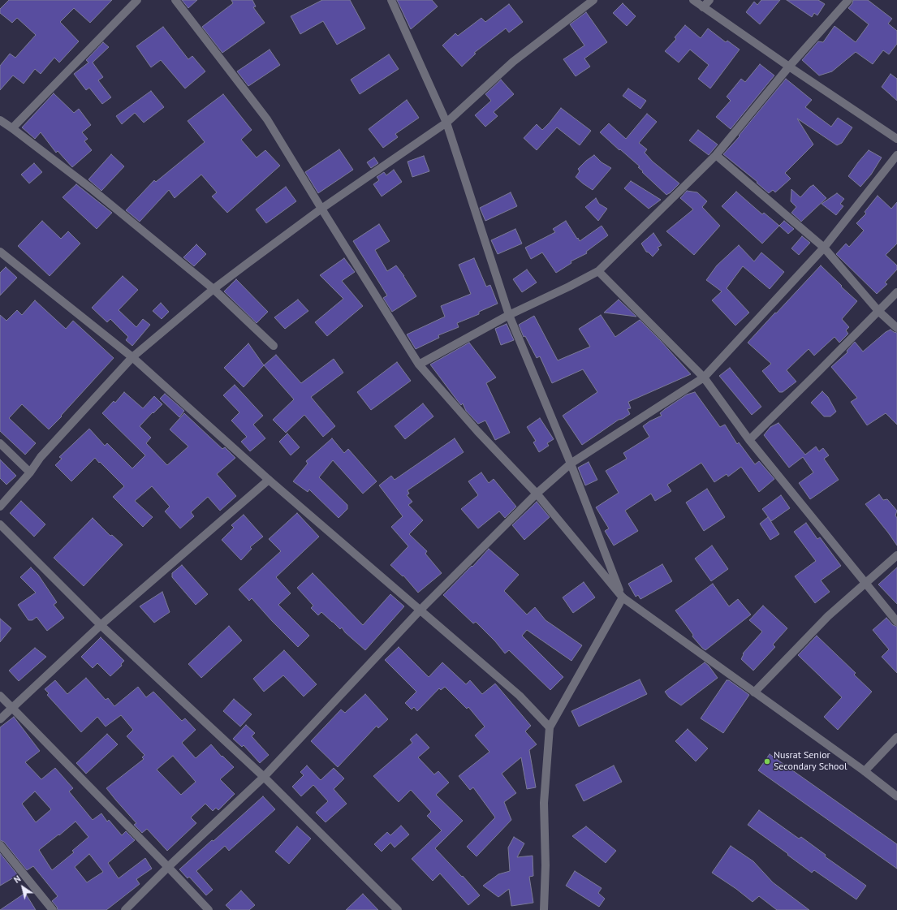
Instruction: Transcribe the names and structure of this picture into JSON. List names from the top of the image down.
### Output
{
  "places": ["Nusrat Senior Secondary School"],
  "north": "top left"
}
